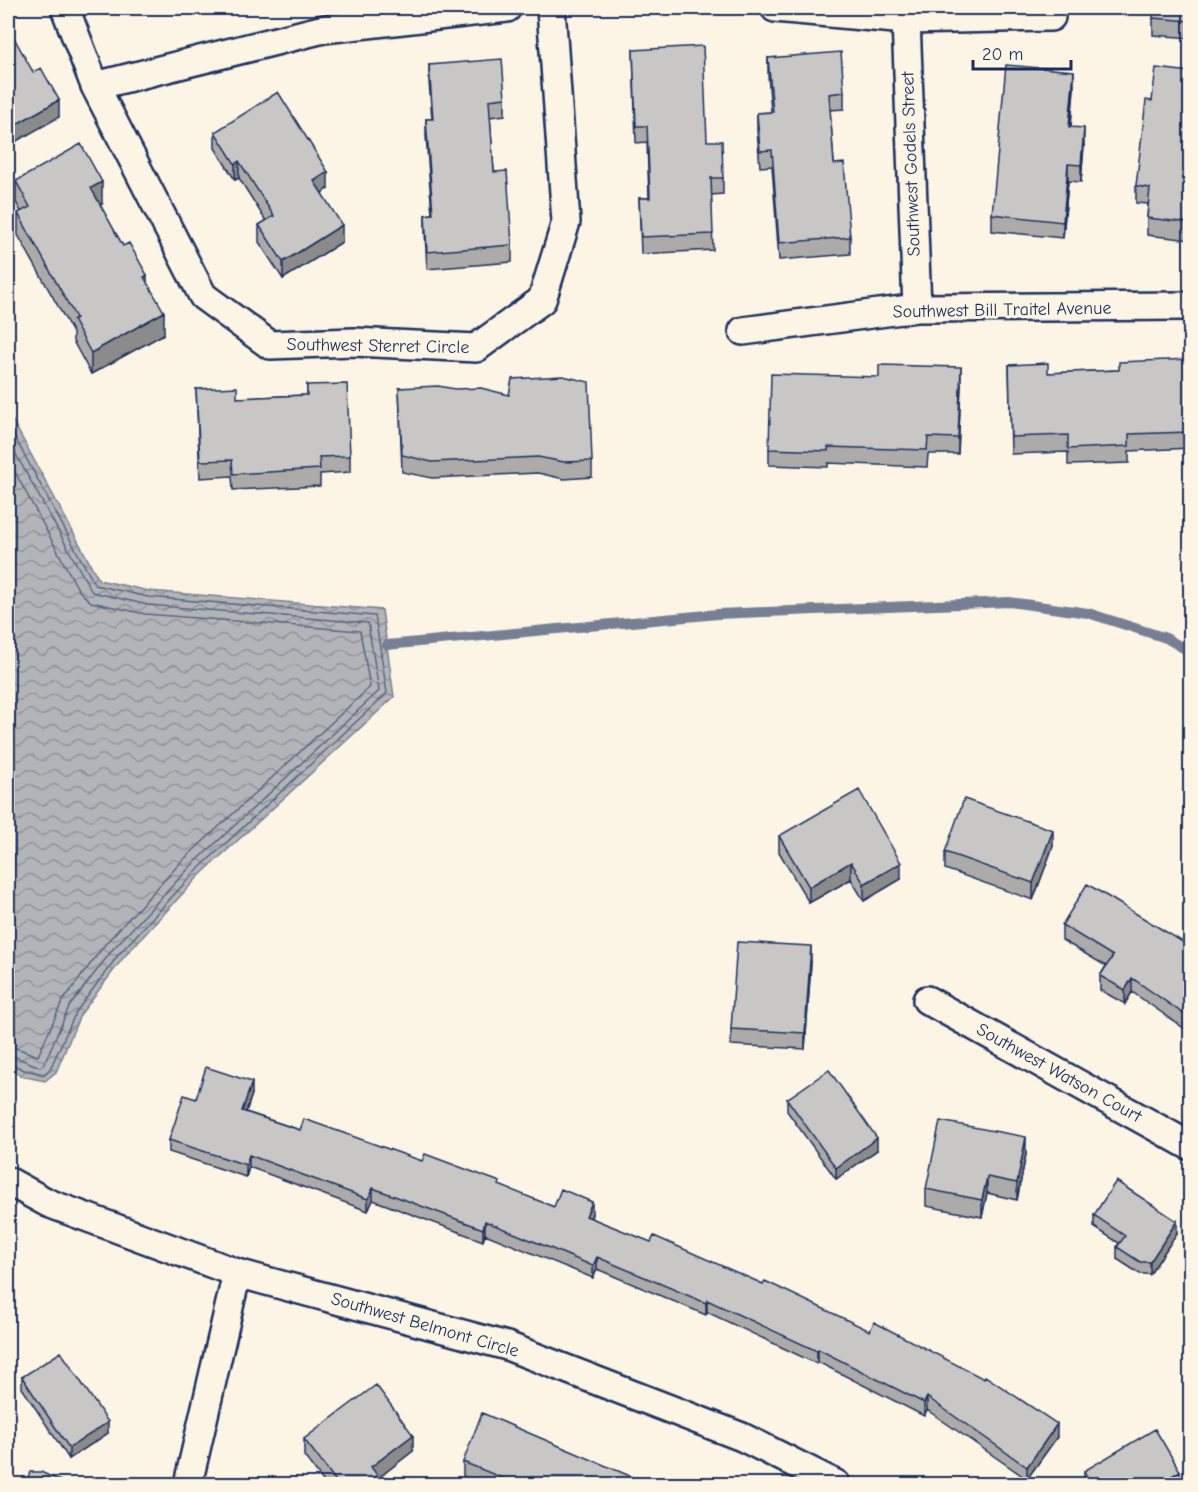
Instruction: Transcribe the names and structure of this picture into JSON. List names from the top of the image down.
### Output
{
  "streets": {
    "street": [
      "Southwest Godels Street",
      "Southwest Bill Traitel Avenue",
      "Southwest Sterret Circle",
      "Southwest Watson Court",
      "Southwest Belmont Circle"
    ]
  },
  "crossings": [
    ["Southwest Godels Street", "Southwest Bill Traitel Avenue"]
  ],
  "scale_bar": "20 m"
}
